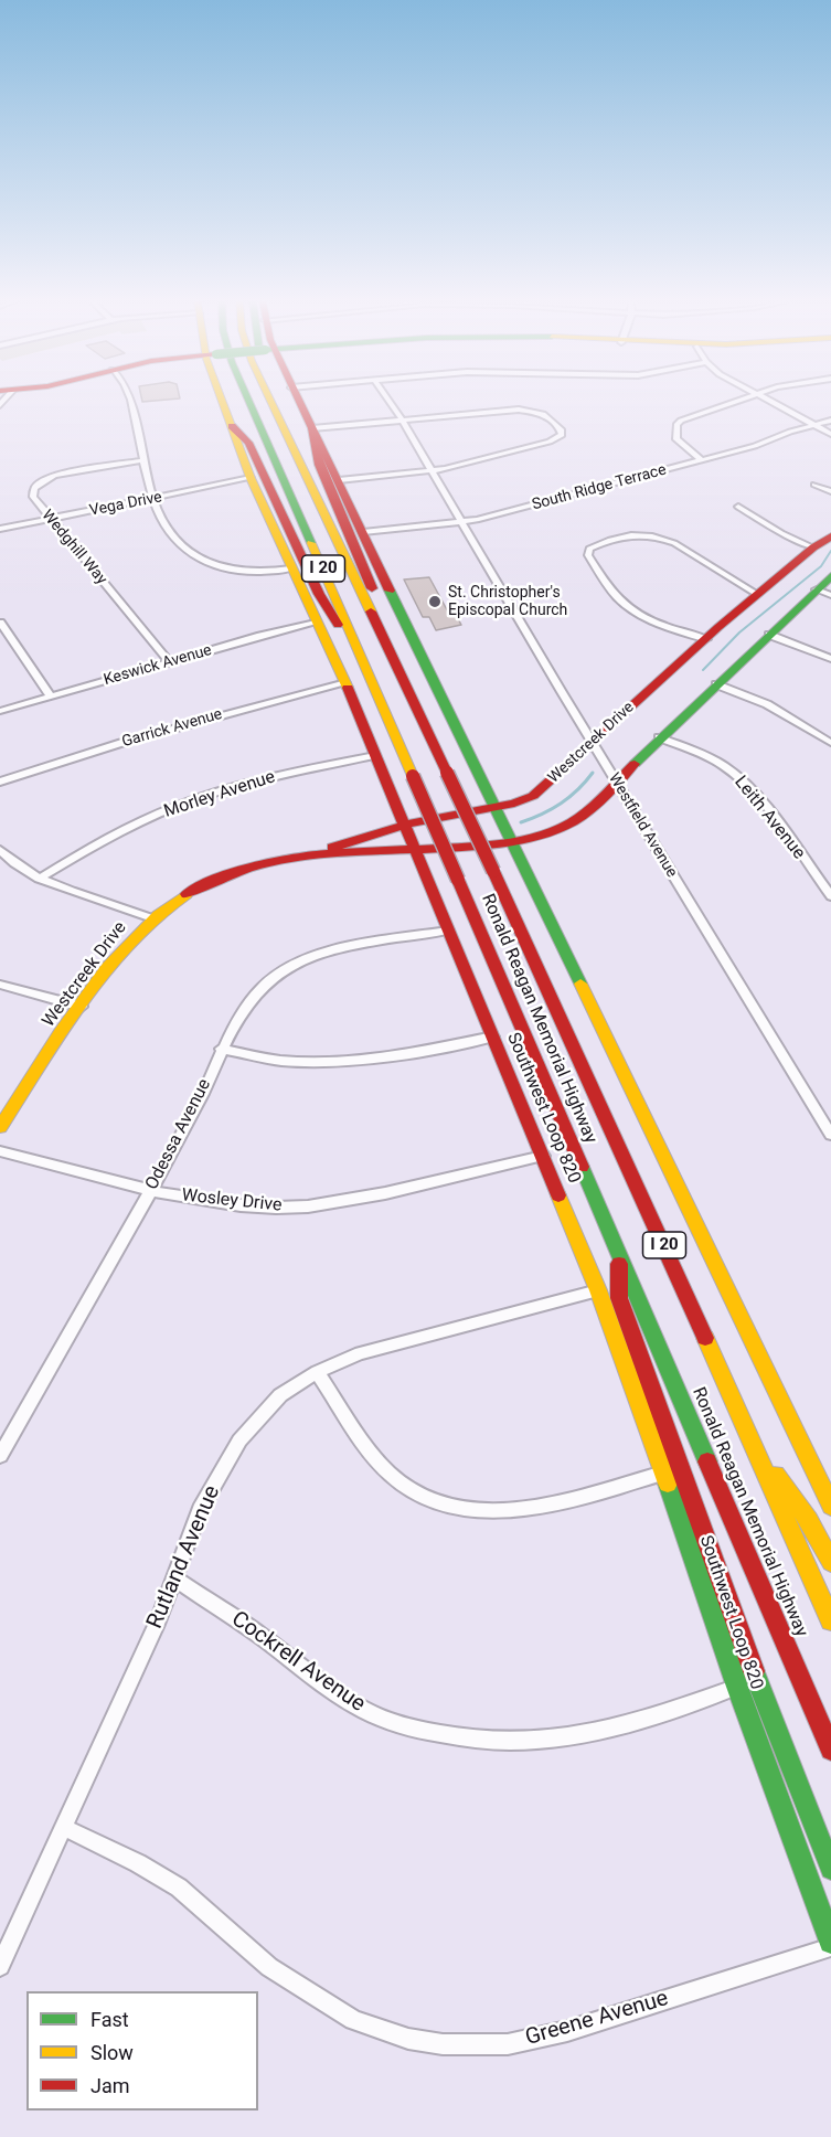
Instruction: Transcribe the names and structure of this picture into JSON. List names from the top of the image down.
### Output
{
  "streets": {
    "main road": [
      "I 20",
      "Westcreek Drive",
      "Ronald Reagan Memorial Highway",
      "Southwest Loop 820"
    ],
    "street": [
      "South Ridge Terrace",
      "Vega Drive",
      "Wedghill Way",
      "Keswick Avenue",
      "Garrick Avenue",
      "Morley Avenue",
      "Leith Avenue",
      "Westfield Avenue",
      "Odessa Avenue",
      "Wosley Drive",
      "Rutland Avenue",
      "Cockrell Avenue",
      "Greene Avenue"
    ]
  },
  "crossings": [
    ["South Ridge Terrace", "Westfield Avenue"],
    ["Vega Drive", "Wedghill Way"],
    ["Vega Drive", "Southwest Loop 820"],
    ["Wedghill Way", "Keswick Avenue"],
    ["Keswick Avenue", "Southwest Loop 820"],
    ["Garrick Avenue", "Southwest Loop 820"],
    ["Westcreek Drive", "Leith Avenue"],
    ["Westcreek Drive", "Westfield Avenue"],
    ["Westcreek Drive", "Southwest Loop 820"],
    ["Morley Avenue", "Southwest Loop 820"],
    ["Southwest Loop 820", "Odessa Avenue"],
    ["Southwest Loop 820", "Wosley Drive"],
    ["Southwest Loop 820", "Rutland Avenue"],
    ["Southwest Loop 820", "Cockrell Avenue"],
    ["Odessa Avenue", "Wosley Drive"],
    ["Rutland Avenue", "Cockrell Avenue"],
    ["Rutland Avenue", "Greene Avenue"]
  ],
  "places": ["St. Christopher's Episcopal Church"],
  "legend": ["Fast", "Slow", "Jam"]
}
